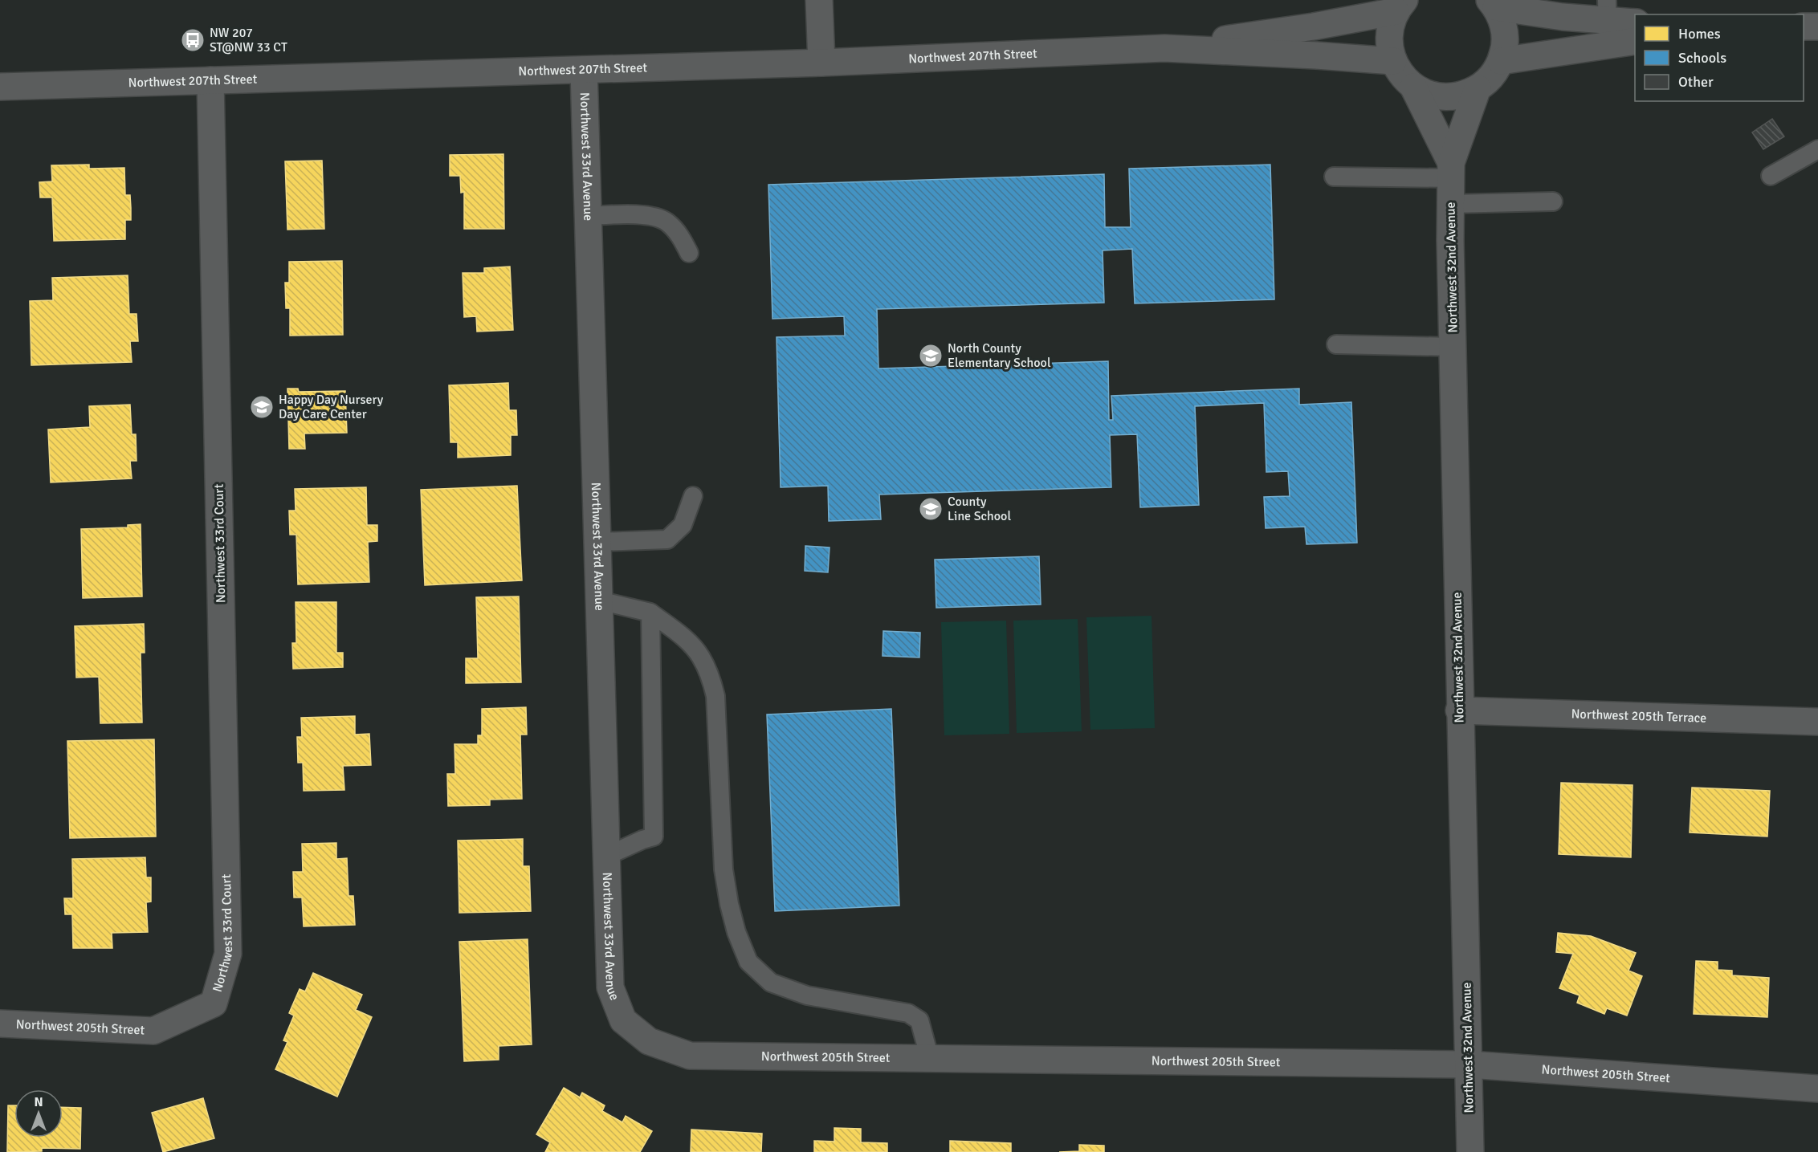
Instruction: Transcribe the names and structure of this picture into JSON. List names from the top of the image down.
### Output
{
  "streets": {
    "street": [
      "Northwest 207th Street",
      "Northwest 33rd Avenue",
      "Northwest 32nd Avenue",
      "Northwest 33rd Court",
      "Northwest 205th Terrace",
      "Northwest 205th Street"
    ]
  },
  "crossings": [
    ["Northwest 207th Street", "Northwest 33rd Avenue"],
    ["Northwest 207th Street", "Northwest 33rd Court"],
    ["Northwest 33rd Avenue", "Northwest 205th Street"],
    ["Northwest 32nd Avenue", "Northwest 205th Terrace"],
    ["Northwest 32nd Avenue", "Northwest 205th Street"],
    ["Northwest 33rd Court", "Northwest 205th Street"]
  ],
  "places": {
    "bus stop": ["NW 207 ST@NW 33 CT"],
    "school or university": ["North County Elementary School", "Happy Day Nursery Day Care Center", "County Line School"]
  },
  "legend": ["Homes", "Schools", "Other"],
  "north": "top"
}
